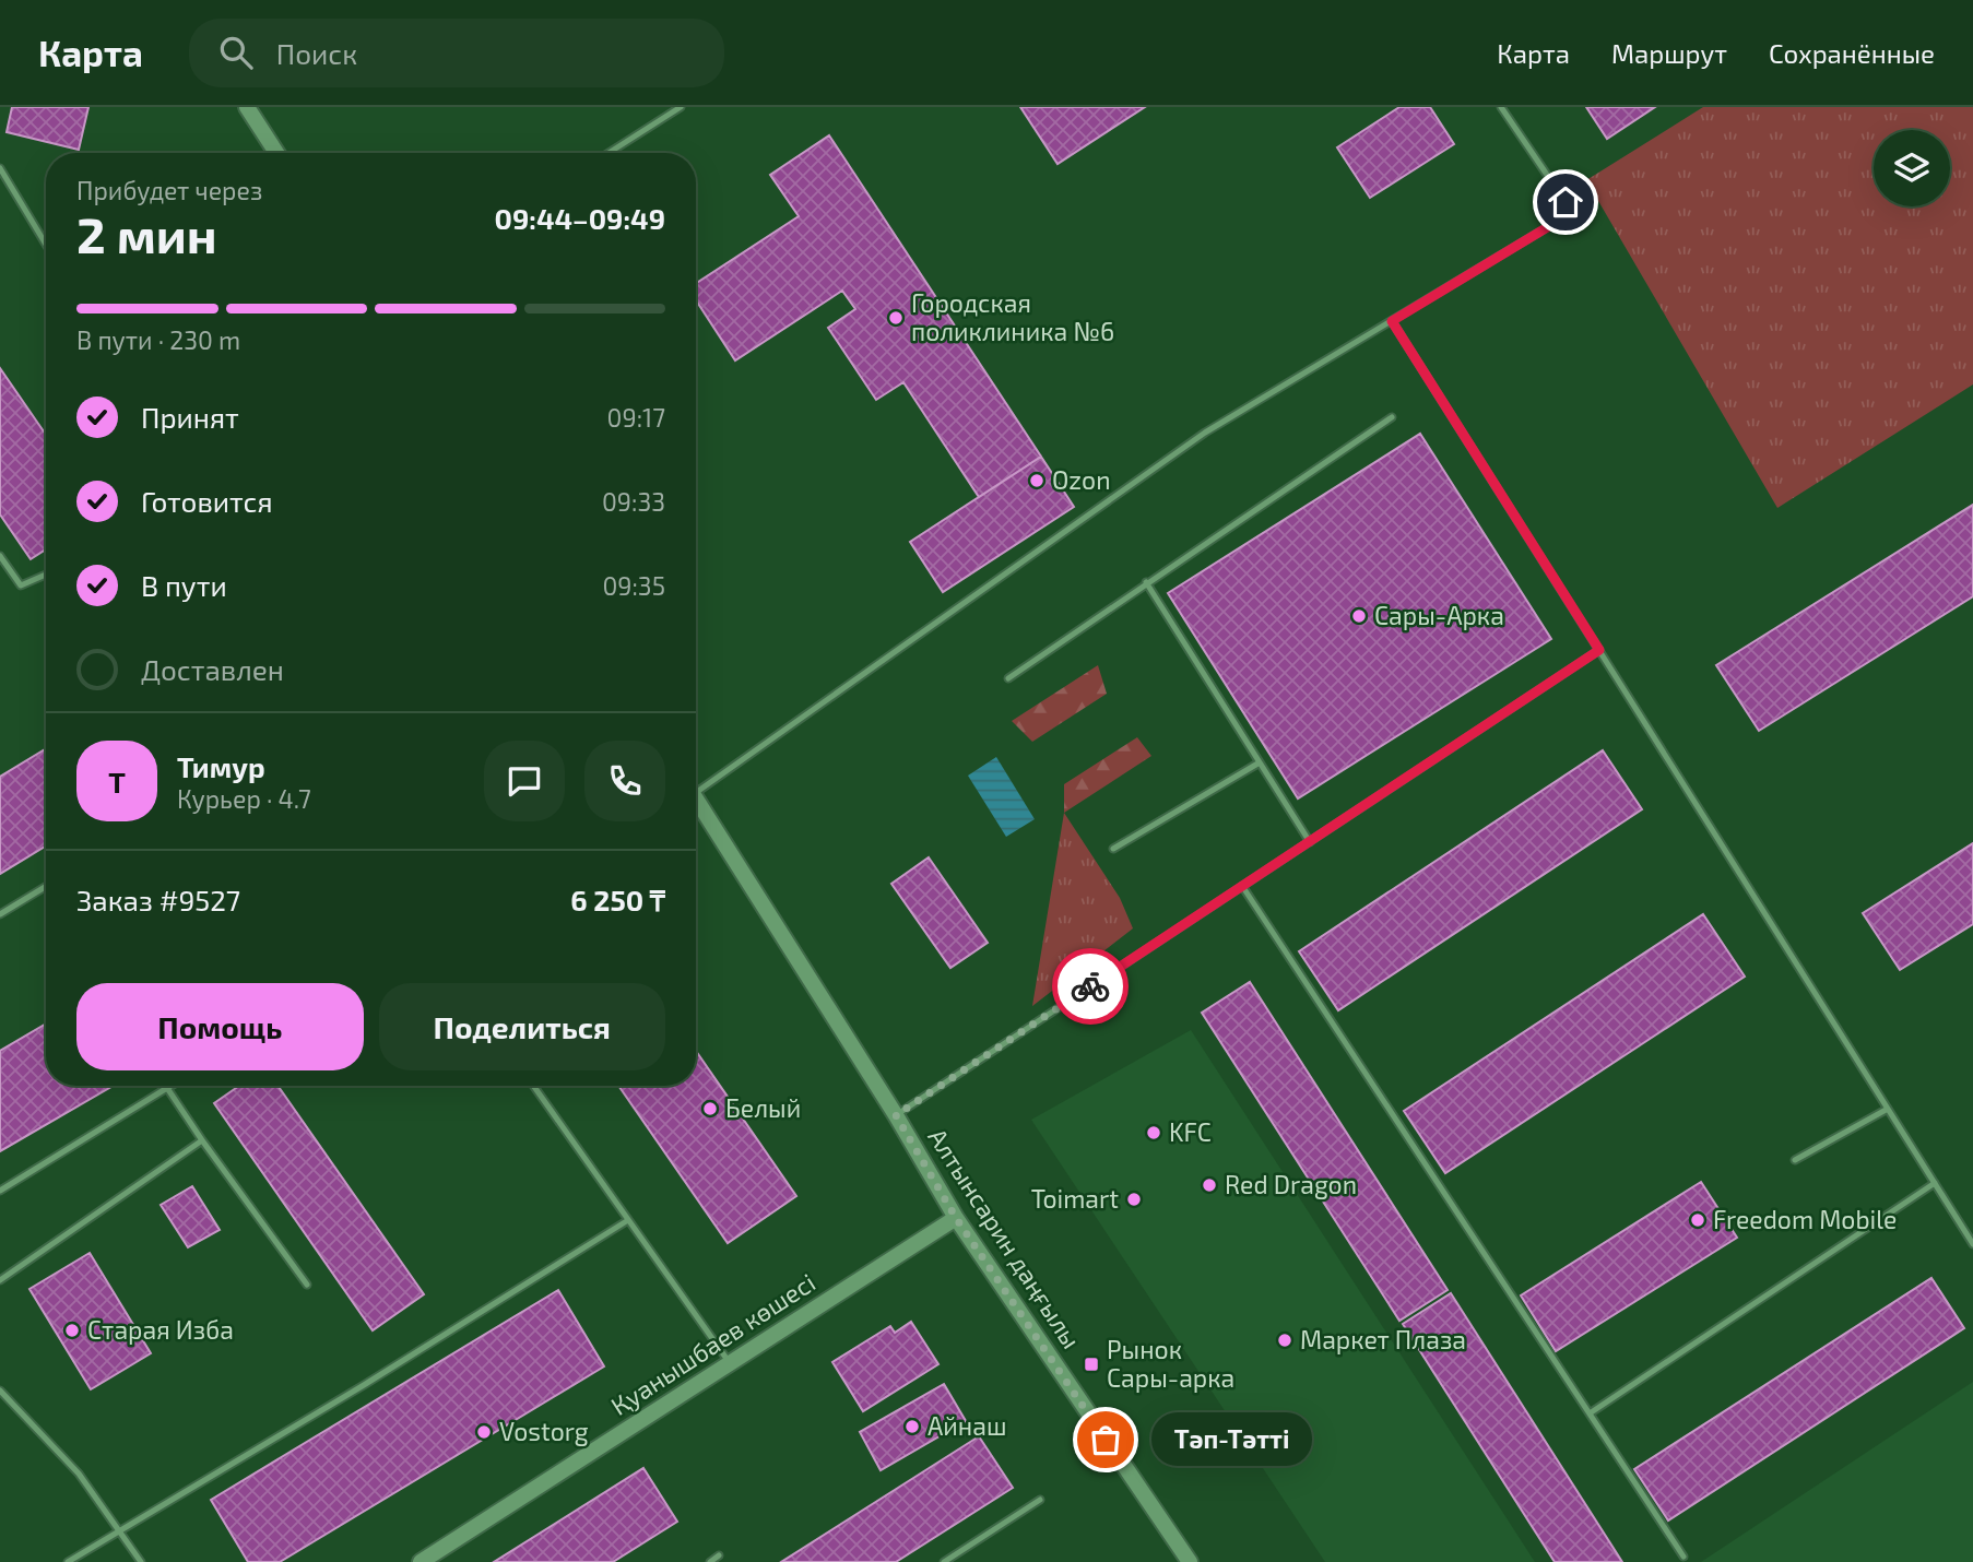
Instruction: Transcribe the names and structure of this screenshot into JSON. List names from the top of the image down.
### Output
{
  "streets": {
    "main road": ["Алтынсарин даңғылы", "Қуанышбаев көшесі"]
  },
  "crossings": [
    ["Алтынсарин даңғылы", "Қуанышбаев көшесі"]
  ],
  "places": {
    "other": [
      "Городская поликлиника №6",
      "Ozon",
      "Сары-Арка",
      "Белый",
      "KFC",
      "Red Dragon",
      "Toimart",
      "Freedom Mobile",
      "Старая Изба",
      "Маркет Плаза",
      "Айнаш",
      "Vostorg",
      "Тәп-Тәтті"
    ],
    "transit": ["Рынок Сары-арка"]
  },
  "page": {
    "header": "Карта",
    "search": "Поиск",
    "nav": ["Карта", "Маршрут", "Сохранённые"],
    "heading": ["2 мин", "Прибудет через", "09:44–09:49"],
    "panel": [
      "Тимур",
      "Курьер · 4.7",
      "Заказ #9527",
      "6 250 ₸"
    ],
    "bar": "В пути · 230 m",
    "list": [
      ["Принят", "09:17"],
      ["Готовится", "09:33"],
      ["В пути", "09:35"],
      "Доставлен"
    ],
    "round": "Т",
    "buttons": ["Помощь", "Поделиться"],
    "bubble": "Тәп-Тәтті"
  }
}
